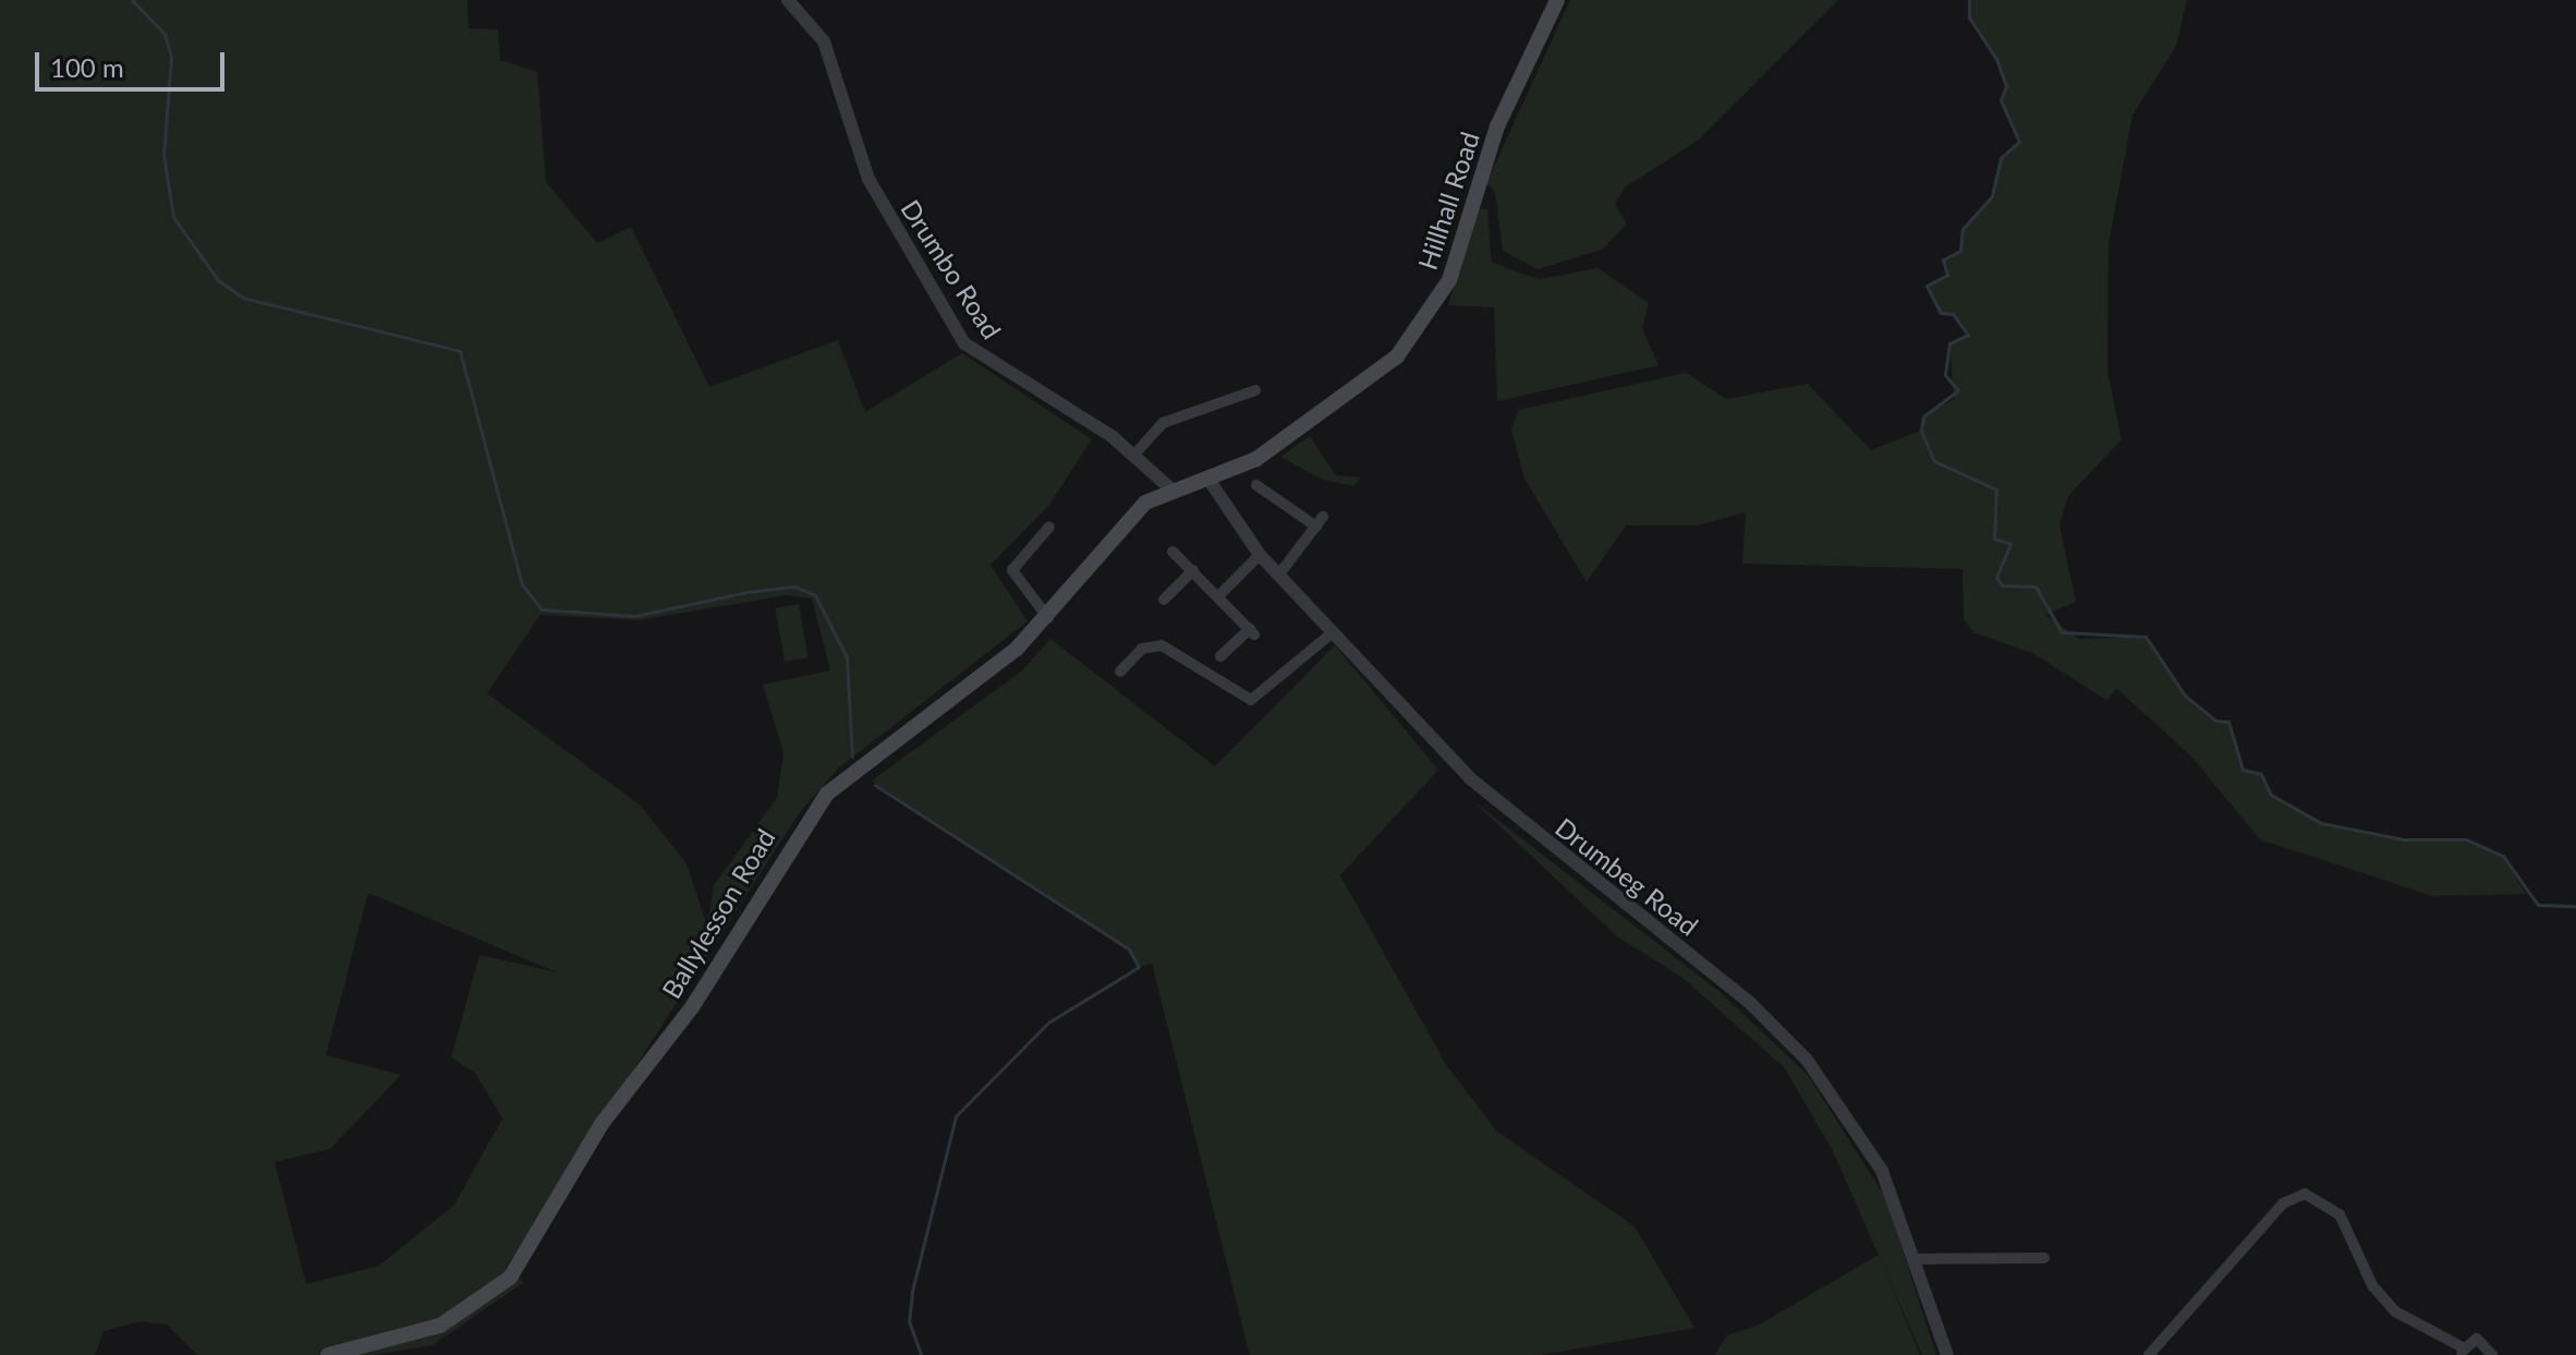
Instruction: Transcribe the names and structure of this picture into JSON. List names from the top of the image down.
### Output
{
  "streets": {
    "main road": ["Hillhall Road", "Ballylesson Road"],
    "street": ["Drumbo Road", "Drumbeg Road"]
  },
  "crossings": [
    ["Hillhall Road", "Drumbo Road"],
    ["Hillhall Road", "Drumbeg Road"],
    ["Hillhall Road", "Ballylesson Road"],
    ["Drumbo Road", "Ballylesson Road"]
  ],
  "scale_bar": "100 m"
}
